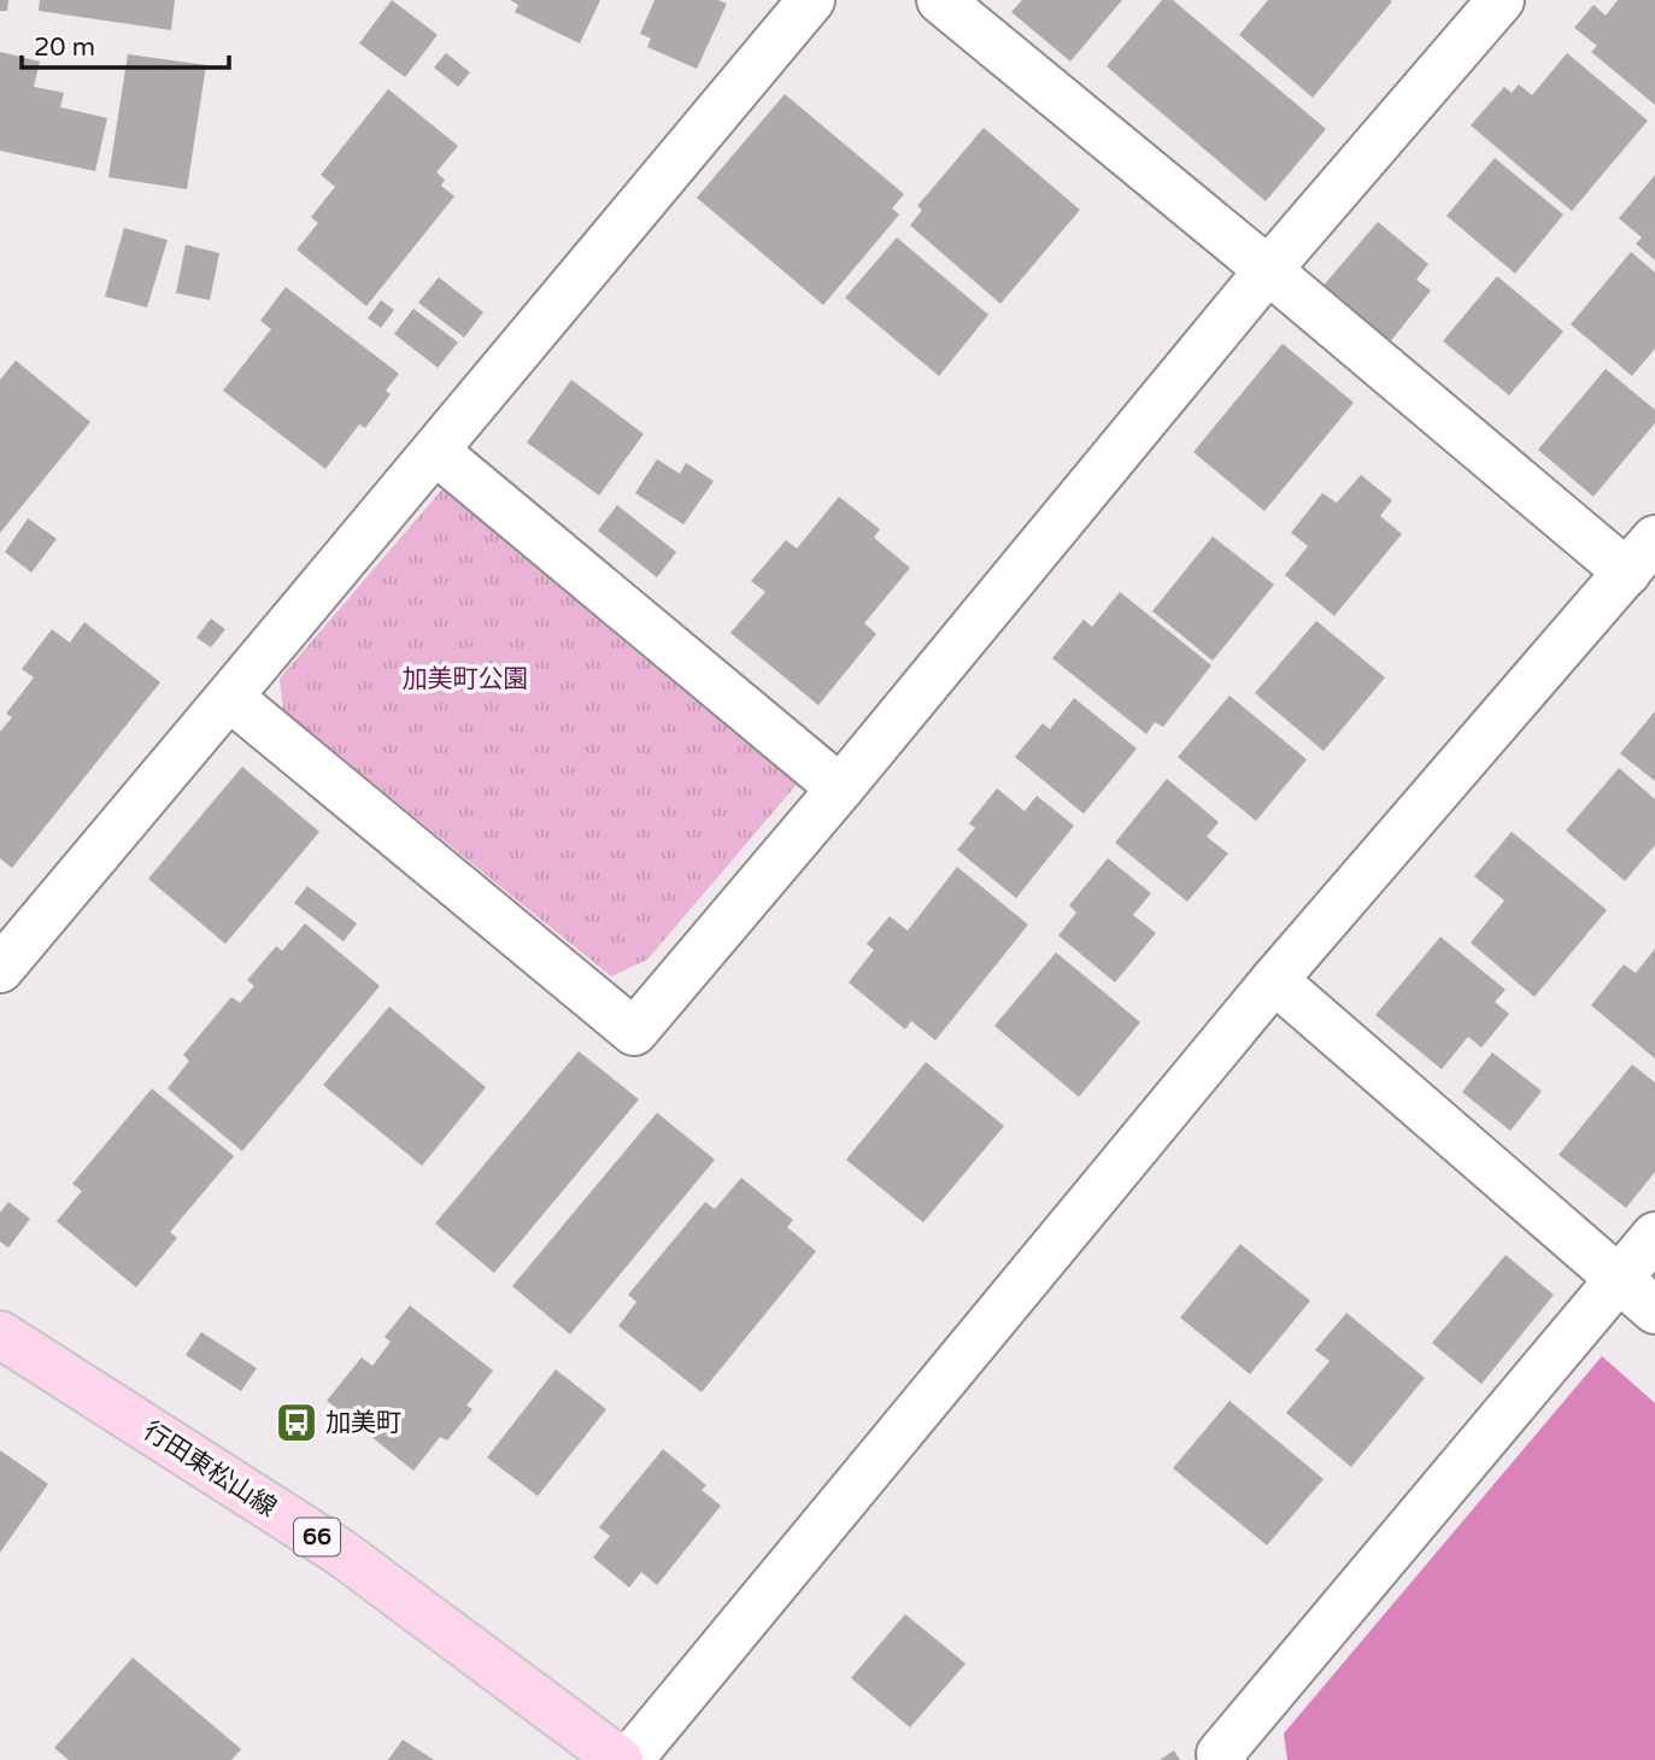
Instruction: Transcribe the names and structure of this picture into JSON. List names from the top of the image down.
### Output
{
  "streets": {
    "main road": ["行田東松山線", "66"]
  },
  "parks": ["加美町公園"],
  "places": {
    "bus stop": ["加美町"]
  },
  "scale_bar": "20 m"
}
